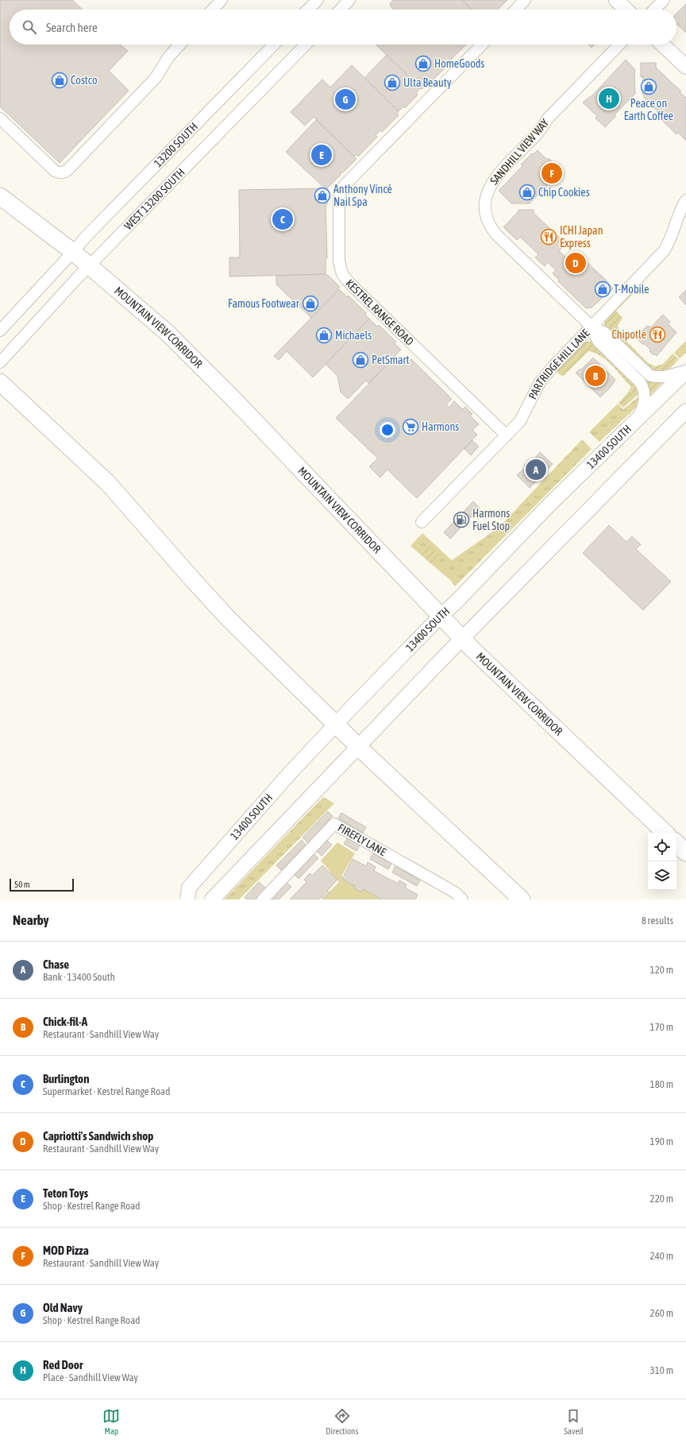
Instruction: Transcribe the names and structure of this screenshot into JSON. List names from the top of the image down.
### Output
{
  "streets": {
    "highway": ["MOUNTAIN VIEW CORRIDOR"],
    "main road": ["13400 SOUTH"],
    "street": [
      "13200 SOUTH",
      "SANDHILL VIEW WAY",
      "WEST 13200 SOUTH",
      "KESTREL RANGE ROAD",
      "PARTRIDGE HILL LANE",
      "FIREFLY LANE"
    ]
  },
  "crossings": [
    ["13200 SOUTH", "MOUNTAIN VIEW CORRIDOR"],
    ["SANDHILL VIEW WAY", "PARTRIDGE HILL LANE"],
    ["SANDHILL VIEW WAY", "13400 SOUTH"],
    ["WEST 13200 SOUTH", "MOUNTAIN VIEW CORRIDOR"],
    ["KESTREL RANGE ROAD", "PARTRIDGE HILL LANE"],
    ["MOUNTAIN VIEW CORRIDOR", "13400 SOUTH"]
  ],
  "places": {
    "shop": [
      "HomeGoods",
      "Costco",
      "Ulta Beauty",
      "Peace on Earth Coffee",
      "Chip Cookies",
      "Anthony Vincé Nail Spa",
      "T-Mobile",
      "Famous Footwear",
      "Michaels",
      "PetSmart"
    ],
    "restaurant": ["ICHI Japan Express", "Chipotle"],
    "supermarket": ["Harmons"],
    "fuel station": ["Harmons Fuel Stop"]
  },
  "scale_bar": "50 m",
  "page": {
    "search": "Search here",
    "pins": [
      "H",
      "G",
      "E",
      "F",
      "C",
      "D",
      "B",
      "A"
    ],
    "scale": "50 m",
    "heading": ["Nearby", "8 results"],
    "list": [
      {
        "mark": "A",
        "name": "Chase",
        "note": "Bank · 13400 South",
        "value": "120 m"
      },
      {
        "mark": "B",
        "name": "Chick-fil-A",
        "note": "Restaurant · Sandhill View Way",
        "value": "170 m"
      },
      {
        "mark": "C",
        "name": "Burlington",
        "note": "Supermarket · Kestrel Range Road",
        "value": "180 m"
      },
      {
        "mark": "D",
        "name": "Capriotti's Sandwich shop",
        "note": "Restaurant · Sandhill View Way",
        "value": "190 m"
      },
      {
        "mark": "E",
        "name": "Teton Toys",
        "note": "Shop · Kestrel Range Road",
        "value": "220 m"
      },
      {
        "mark": "F",
        "name": "MOD Pizza",
        "note": "Restaurant · Sandhill View Way",
        "value": "240 m"
      },
      {
        "mark": "G",
        "name": "Old Navy",
        "note": "Shop · Kestrel Range Road",
        "value": "260 m"
      },
      {
        "mark": "H",
        "name": "Red Door",
        "note": "Place · Sandhill View Way",
        "value": "310 m"
      }
    ],
    "nav": ["Map", "Directions", "Saved"]
  }
}
